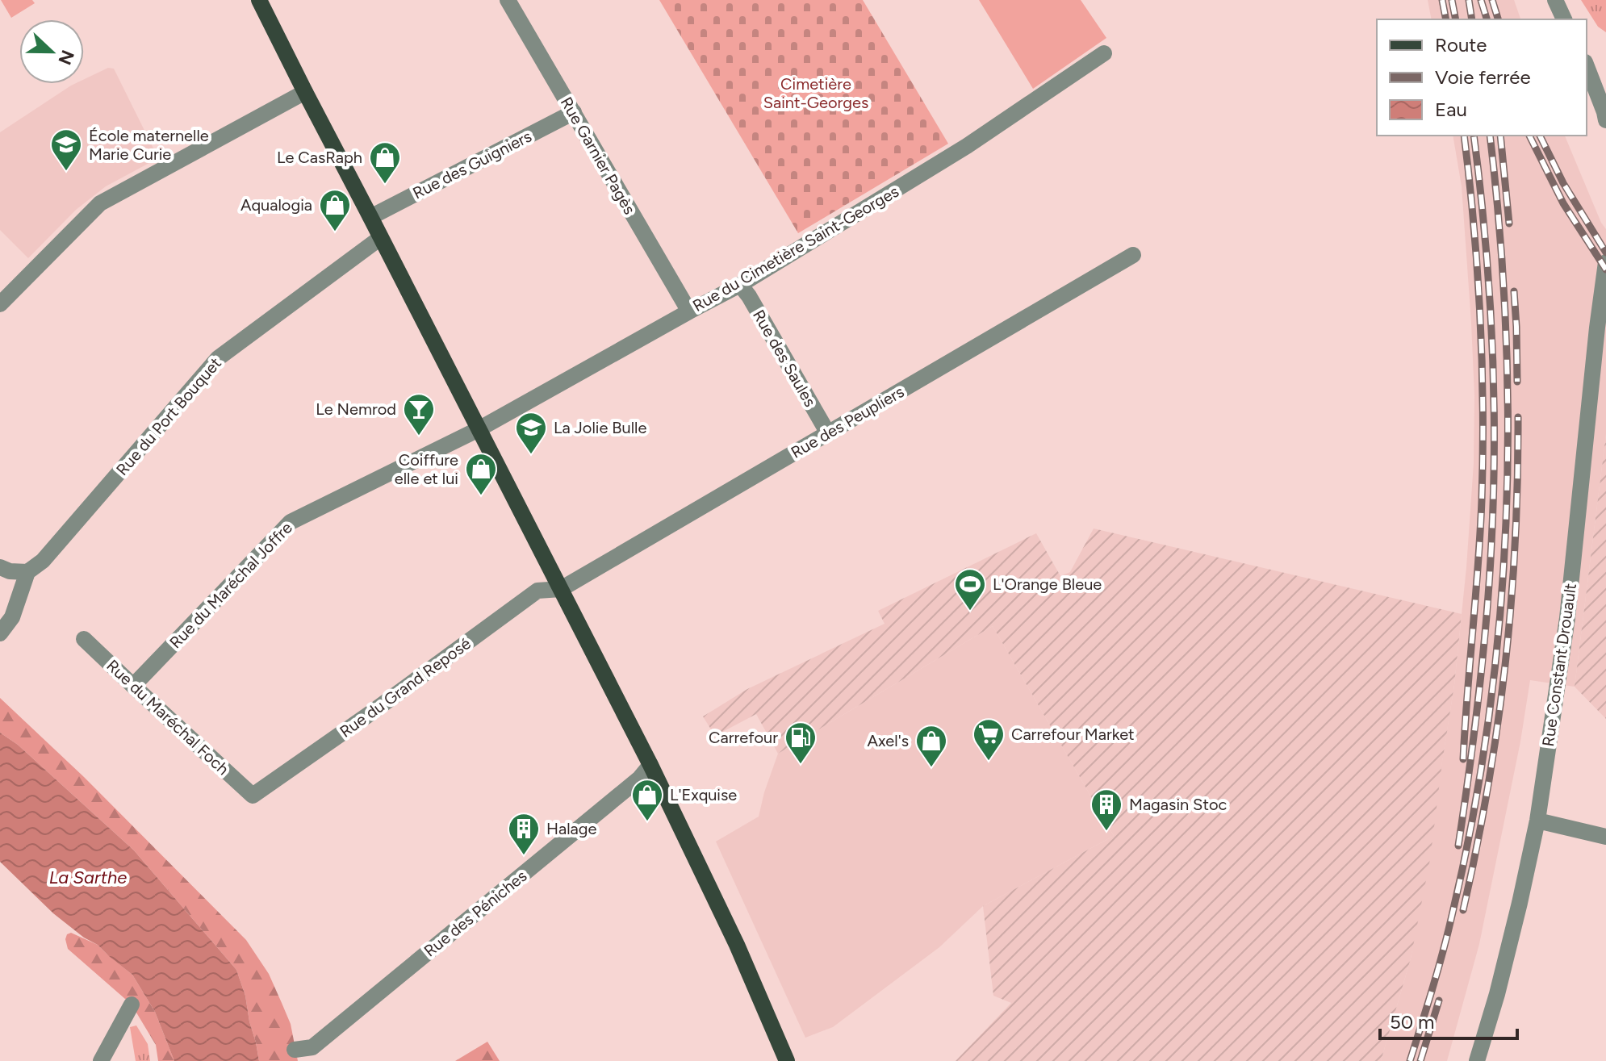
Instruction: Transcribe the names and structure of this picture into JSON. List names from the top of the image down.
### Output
{
  "streets": {
    "street": [
      "Rue Garnier Pagès",
      "Rue des Guigniers",
      "Rue du Cimetière Saint-Georges",
      "Rue des Saules",
      "Rue du Port Bouquet",
      "Rue des Peupliers",
      "Rue du Maréchal Joffre",
      "Rue Constant Drouault",
      "Rue du Grand Reposé",
      "Rue du Maréchal Foch",
      "Rue des Péniches"
    ]
  },
  "crossings": [
    ["Rue Garnier Pagès", "Rue des Guigniers"],
    ["Rue Garnier Pagès", "Rue du Cimetière Saint-Georges"],
    ["Rue du Cimetière Saint-Georges", "Rue des Saules"],
    ["Rue du Cimetière Saint-Georges", "Rue du Maréchal Joffre"],
    ["Rue des Saules", "Rue des Peupliers"],
    ["Rue des Peupliers", "Rue du Grand Reposé"],
    ["Rue du Maréchal Joffre", "Rue du Maréchal Foch"],
    ["Rue du Grand Reposé", "Rue du Maréchal Foch"]
  ],
  "water": ["La Sarthe"],
  "parks": ["Cimetière Saint-Georges"],
  "places": {
    "school or university": ["École maternelle Marie Curie", "La Jolie Bulle"],
    "shop": [
      "Le CasRaph",
      "Aqualogia",
      "Coiffure elle et lui",
      "Axel's",
      "L'Exquise"
    ],
    "bar": ["Le Nemrod"],
    "sports": ["L'Orange Bleue"],
    "supermarket": ["Carrefour Market"],
    "fuel station": ["Carrefour"],
    "building": ["Magasin Stoc", "Halage"]
  },
  "legend": ["Route", "Voie ferrée", "Eau"],
  "scale_bar": "50 m",
  "north": "right"
}
